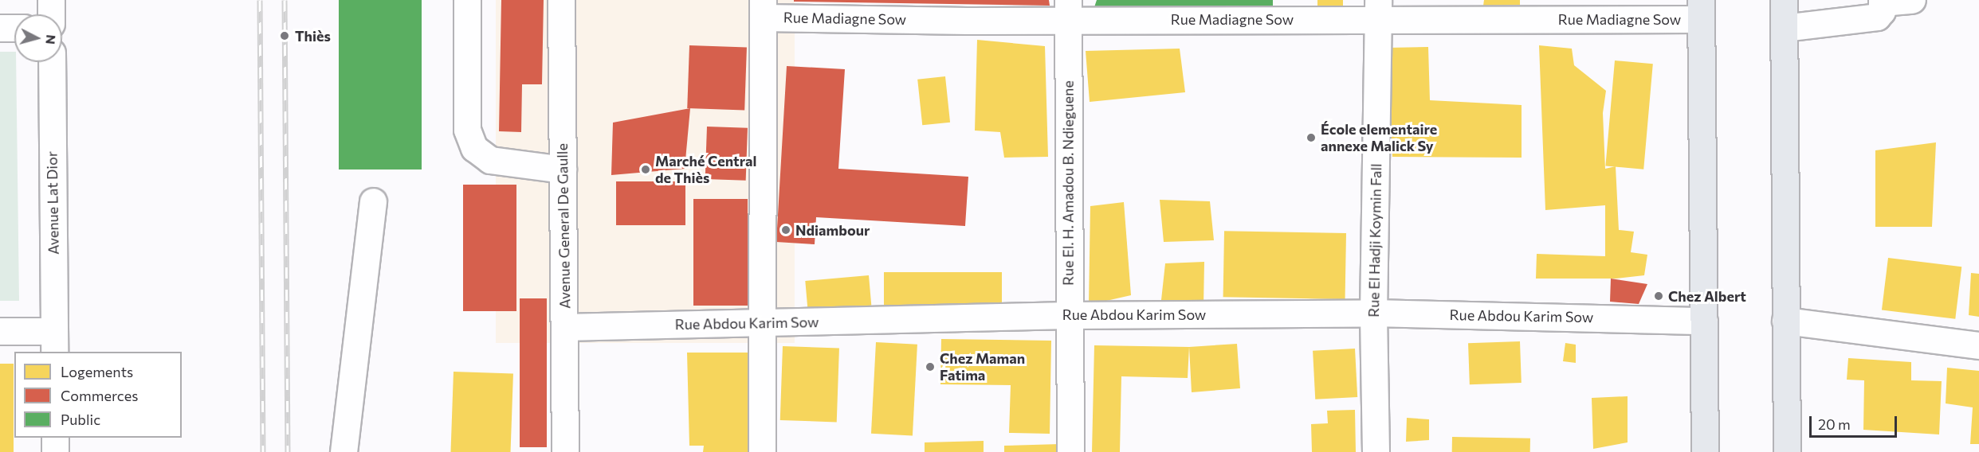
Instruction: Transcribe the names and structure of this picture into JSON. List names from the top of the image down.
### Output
{
  "streets": {
    "street": [
      "Rue Madiagne Sow",
      "Rue El. H. Amadou B. Ndieguene",
      "Avenue Lat Dior",
      "Avenue General De Gaulle",
      "Rue El Hadji Koymin Fall",
      "Rue Abdou Karim Sow"
    ]
  },
  "crossings": [
    ["Rue Madiagne Sow", "Rue El. H. Amadou B. Ndieguene"],
    ["Rue Madiagne Sow", "Rue El Hadji Koymin Fall"],
    ["Rue El. H. Amadou B. Ndieguene", "Rue Abdou Karim Sow"],
    ["Avenue General De Gaulle", "Rue Abdou Karim Sow"],
    ["Rue El Hadji Koymin Fall", "Rue Abdou Karim Sow"]
  ],
  "places": [
    "Thiès",
    "École elementaire annexe Malick Sy",
    "Marché Central de Thiès",
    "Ndiambour",
    "Chez Albert",
    "Chez Maman Fatima"
  ],
  "legend": ["Logements", "Commerces", "Public"],
  "scale_bar": "20 m",
  "north": "right"
}
